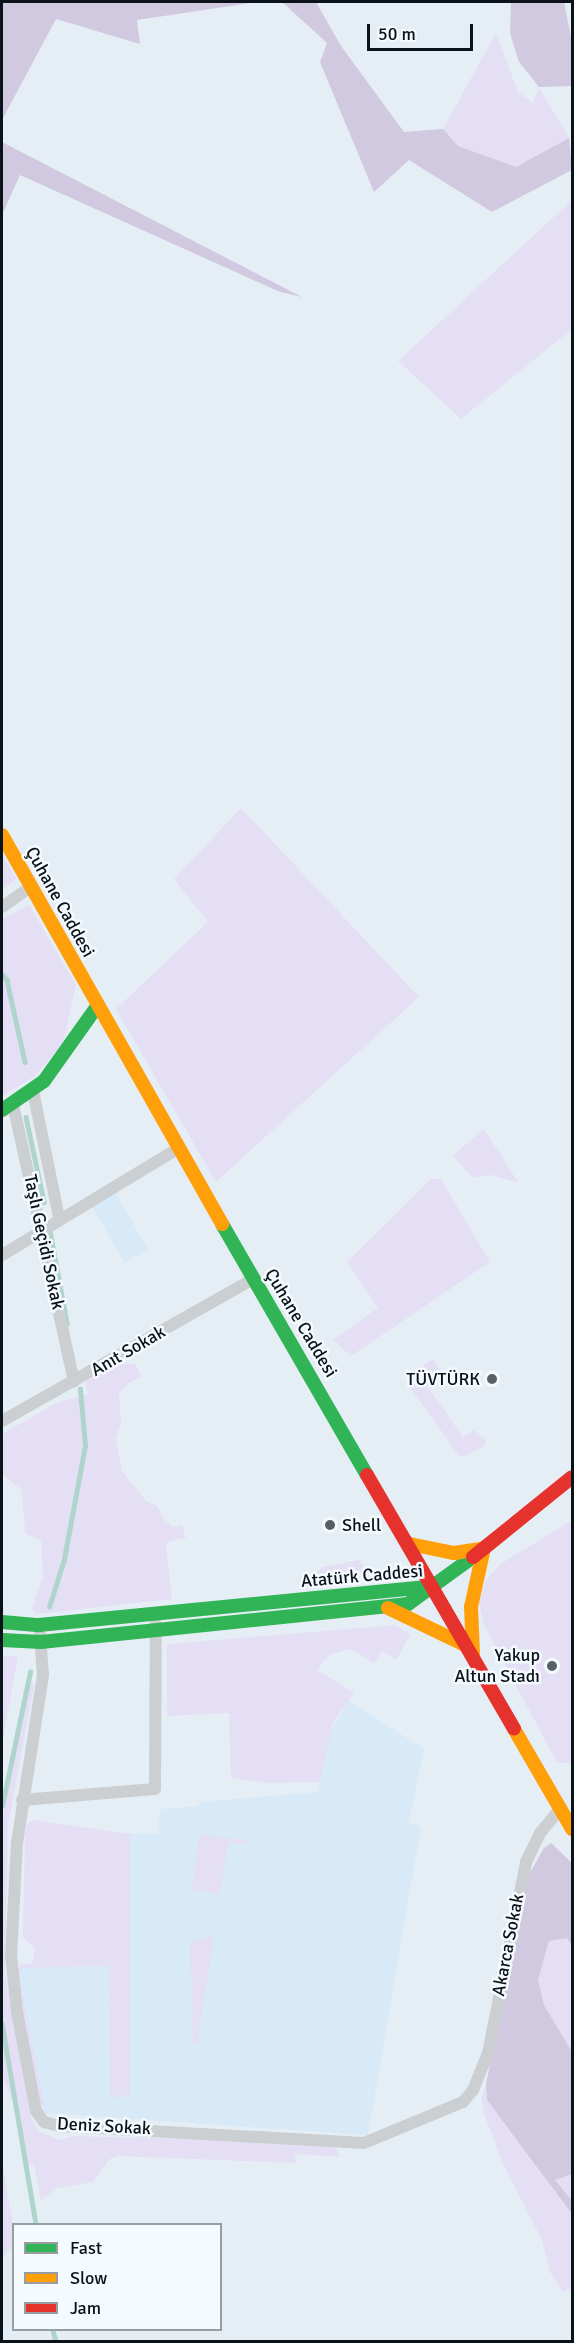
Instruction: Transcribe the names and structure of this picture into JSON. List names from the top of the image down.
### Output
{
  "streets": {
    "main road": ["Çuhane Caddesi", "Atatürk Caddesi"],
    "street": [
      "Taşlı Geçidi Sokak",
      "Anıt Sokak",
      "Akarca Sokak",
      "Deniz Sokak"
    ]
  },
  "crossings": [
    ["Çuhane Caddesi", "Anıt Sokak"],
    ["Çuhane Caddesi", "Atatürk Caddesi"],
    ["Çuhane Caddesi", "Akarca Sokak"],
    ["Taşlı Geçidi Sokak", "Anıt Sokak"],
    ["Atatürk Caddesi", "Deniz Sokak"],
    ["Akarca Sokak", "Deniz Sokak"]
  ],
  "places": ["TÜVTÜRK", "Shell", "Yakup Altun Stadı"],
  "legend": ["Fast", "Slow", "Jam"],
  "scale_bar": "50 m"
}
